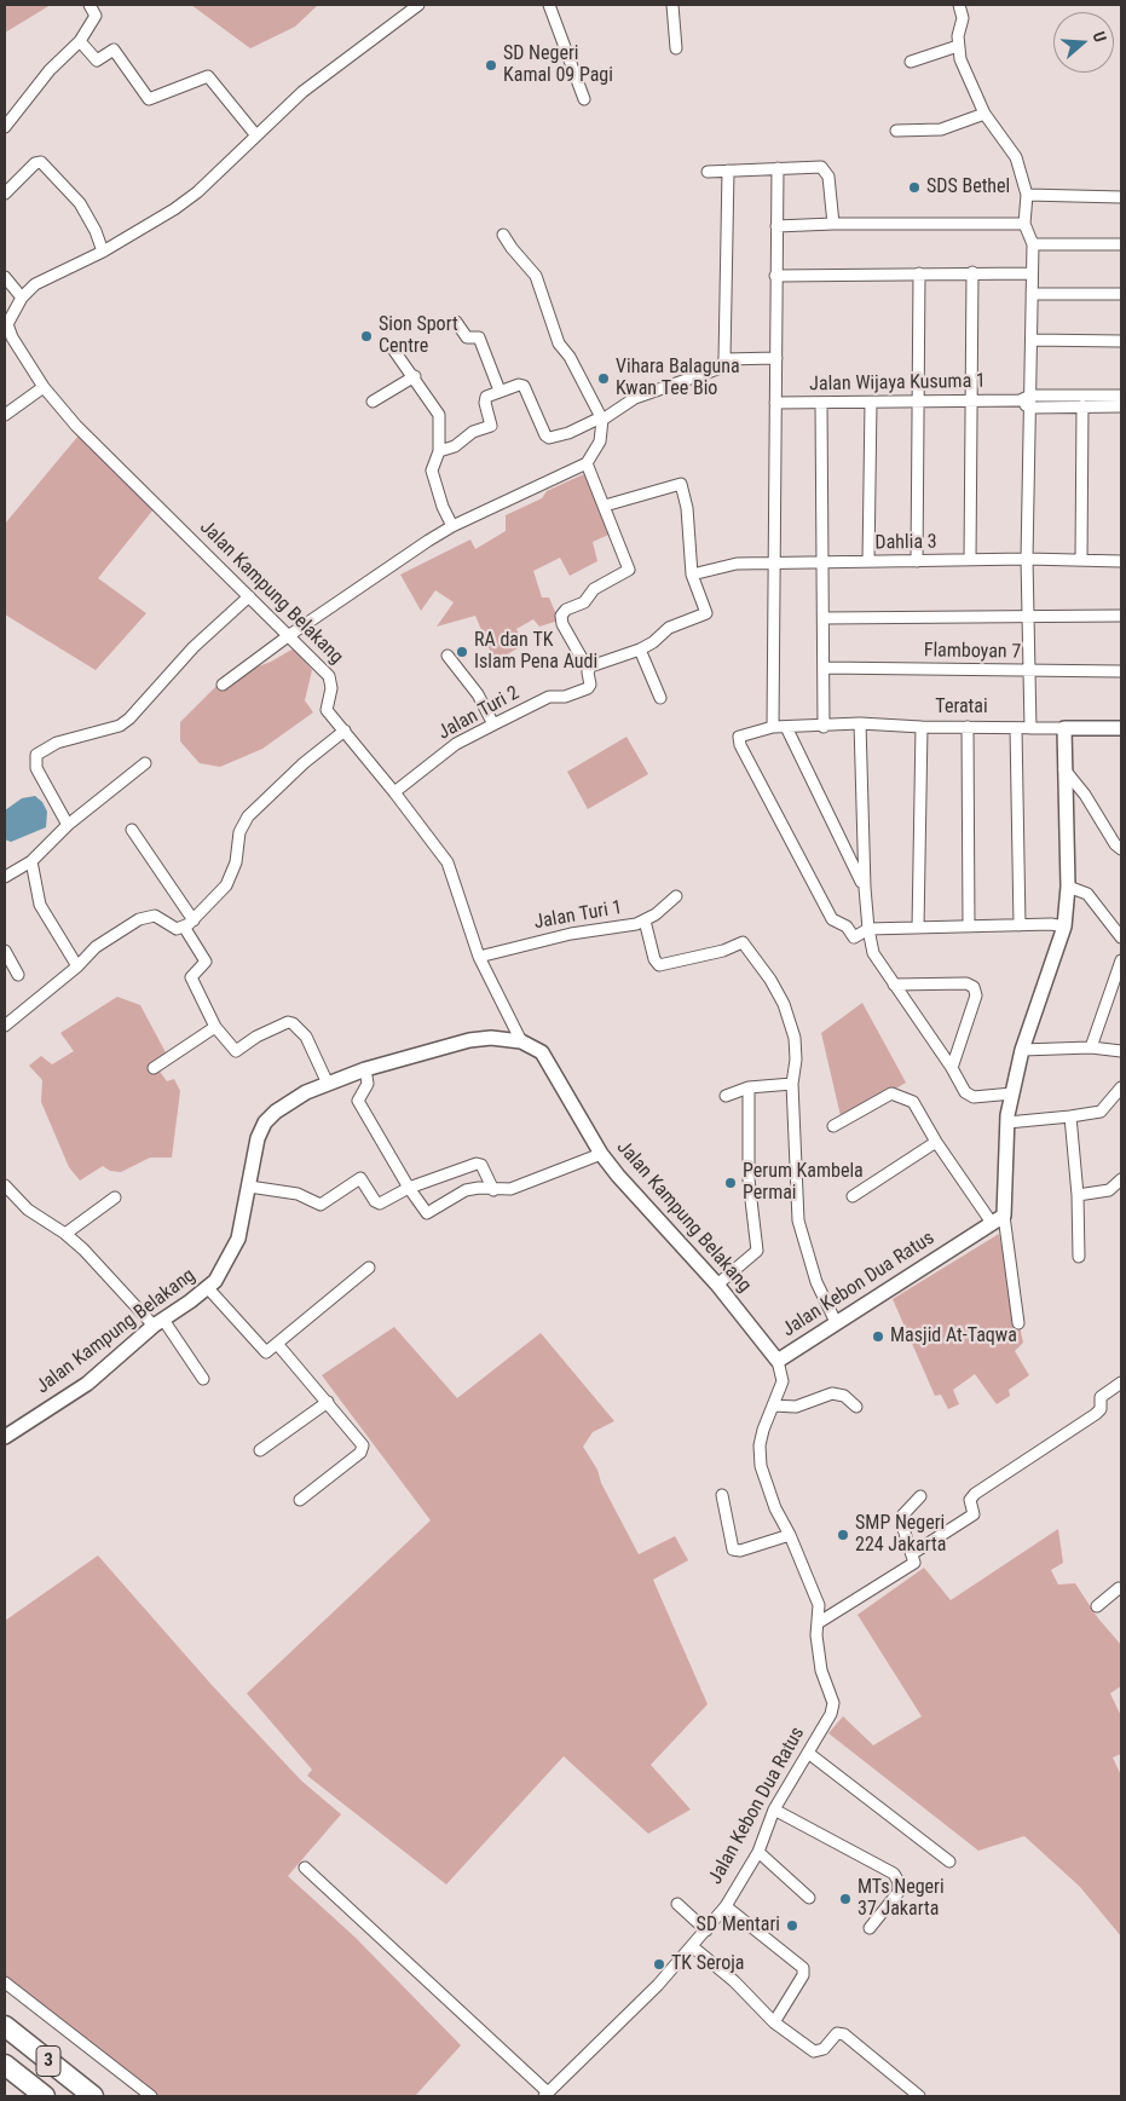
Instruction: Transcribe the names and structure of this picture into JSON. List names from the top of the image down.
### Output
{
  "streets": {
    "highway": ["3"],
    "street": [
      "Jalan Wijaya Kusuma 1",
      "Dahlia 3",
      "Jalan Kampung Belakang",
      "Flamboyan 7",
      "Teratai",
      "Jalan Turi 2",
      "Jalan Turi 1",
      "Jalan Kebon Dua Ratus"
    ]
  },
  "crossings": [
    ["Jalan Kampung Belakang", "Jalan Turi 2"],
    ["Jalan Kampung Belakang", "Jalan Turi 1"],
    ["Jalan Kampung Belakang", "Jalan Kebon Dua Ratus"]
  ],
  "places": [
    "SD Negeri Kamal 09 Pagi",
    "SDS Bethel",
    "Sion Sport Centre",
    "Vihara Balaguna Kwan Tee Bio",
    "RA dan TK Islam Pena Audi",
    "Perum Kambela Permai",
    "Masjid At-Taqwa",
    "SMP Negeri 224 Jakarta",
    "MTs Negeri 37 Jakarta",
    "SD Mentari",
    "TK Seroja"
  ],
  "north": "right"
}
